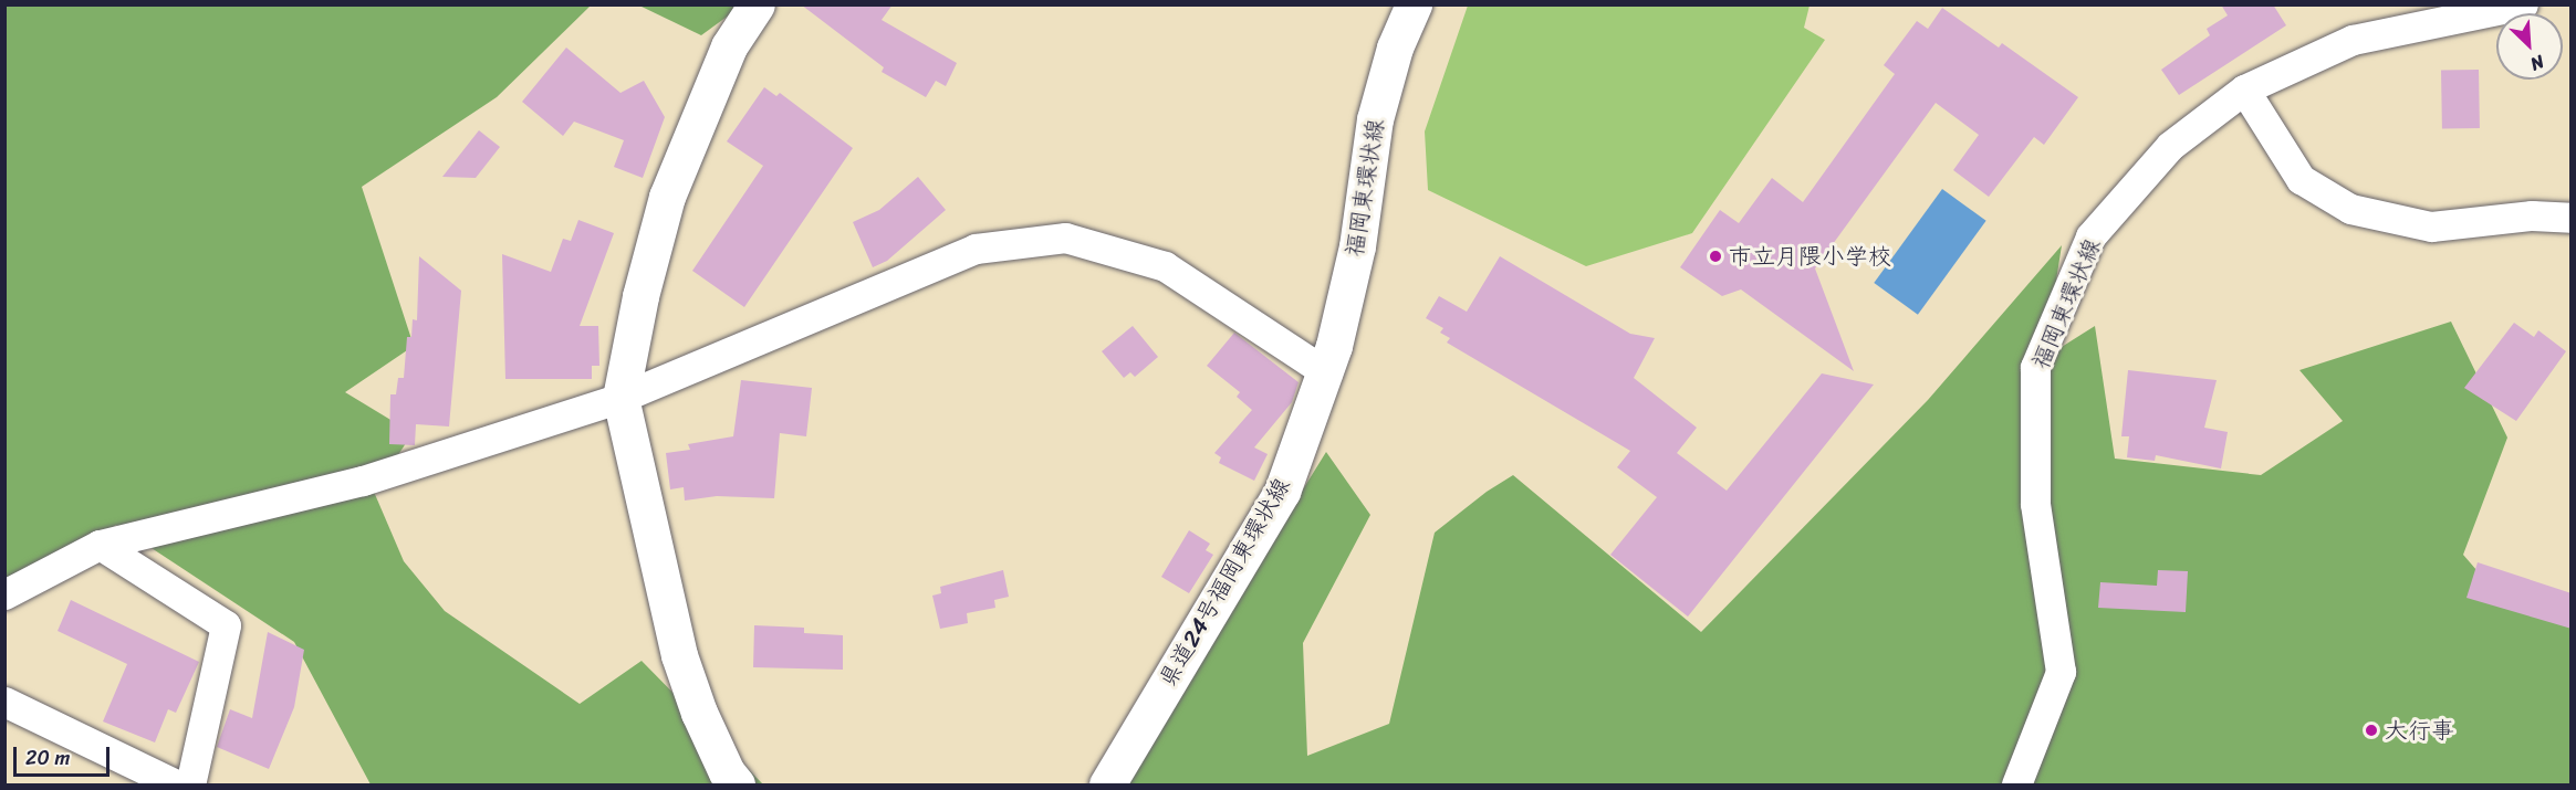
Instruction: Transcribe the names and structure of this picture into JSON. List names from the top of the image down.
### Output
{
  "streets": {
    "main road": ["福岡東環状線", "県道24号福岡東環状線"]
  },
  "crossings": [
    ["福岡東環状線", "県道24号福岡東環状線"]
  ],
  "places": ["市立月隈小学校", "大行事"],
  "scale_bar": "20 m",
  "north": "bottom right"
}
